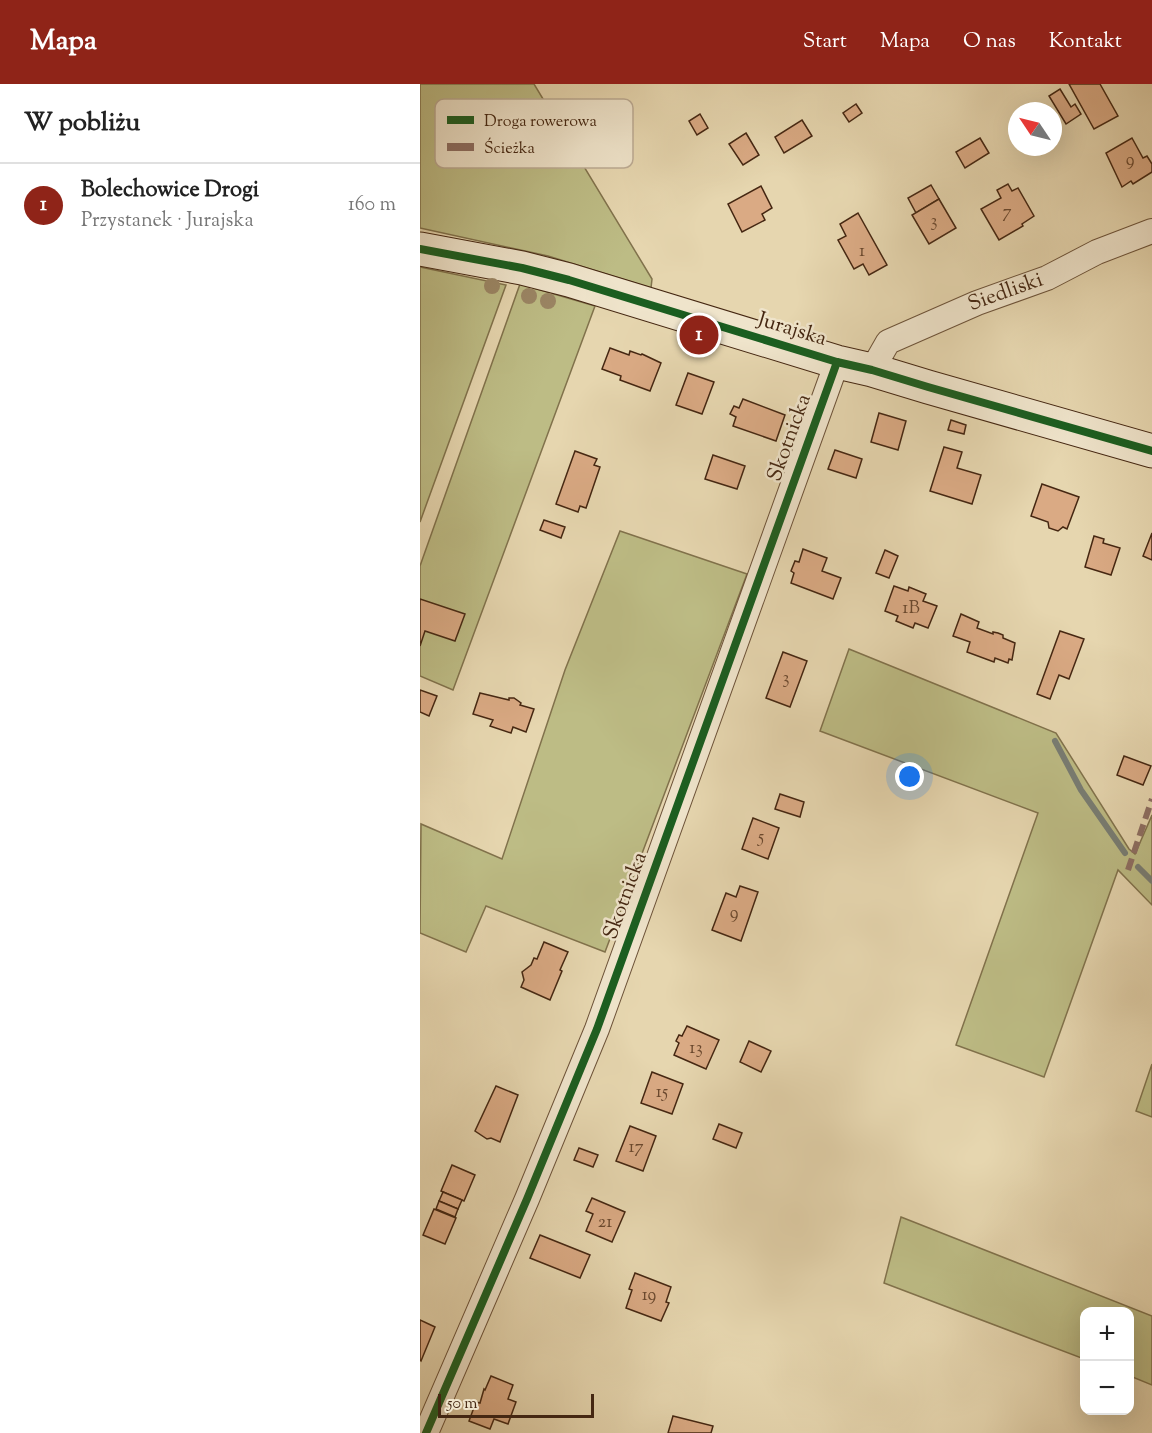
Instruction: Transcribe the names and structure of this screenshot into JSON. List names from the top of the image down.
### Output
{
  "streets": {
    "street": ["Siedliski", "Jurajska", "Skotnicka"]
  },
  "crossings": [
    ["Siedliski", "Jurajska"],
    ["Jurajska", "Skotnicka"]
  ],
  "house_numbers": [
    "9",
    "7",
    "3",
    "1",
    "1B",
    "3",
    "5",
    "9",
    "13",
    "15",
    "17",
    "21",
    "19"
  ],
  "legend": ["Droga rowerowa", "Ścieżka"],
  "scale_bar": "50 m",
  "north": "top left",
  "page": {
    "header": "Mapa",
    "nav": [
      "Start",
      "Mapa",
      "O nas",
      "Kontakt"
    ],
    "heading": "W pobliżu",
    "list": [
      {
        "mark": "1",
        "name": "Bolechowice Drogi",
        "note": "Przystanek · Jurajska",
        "value": "160 m"
      }
    ],
    "pins": "1",
    "map_buttons": ["+", "−"],
    "scale": "50 m"
  }
}
